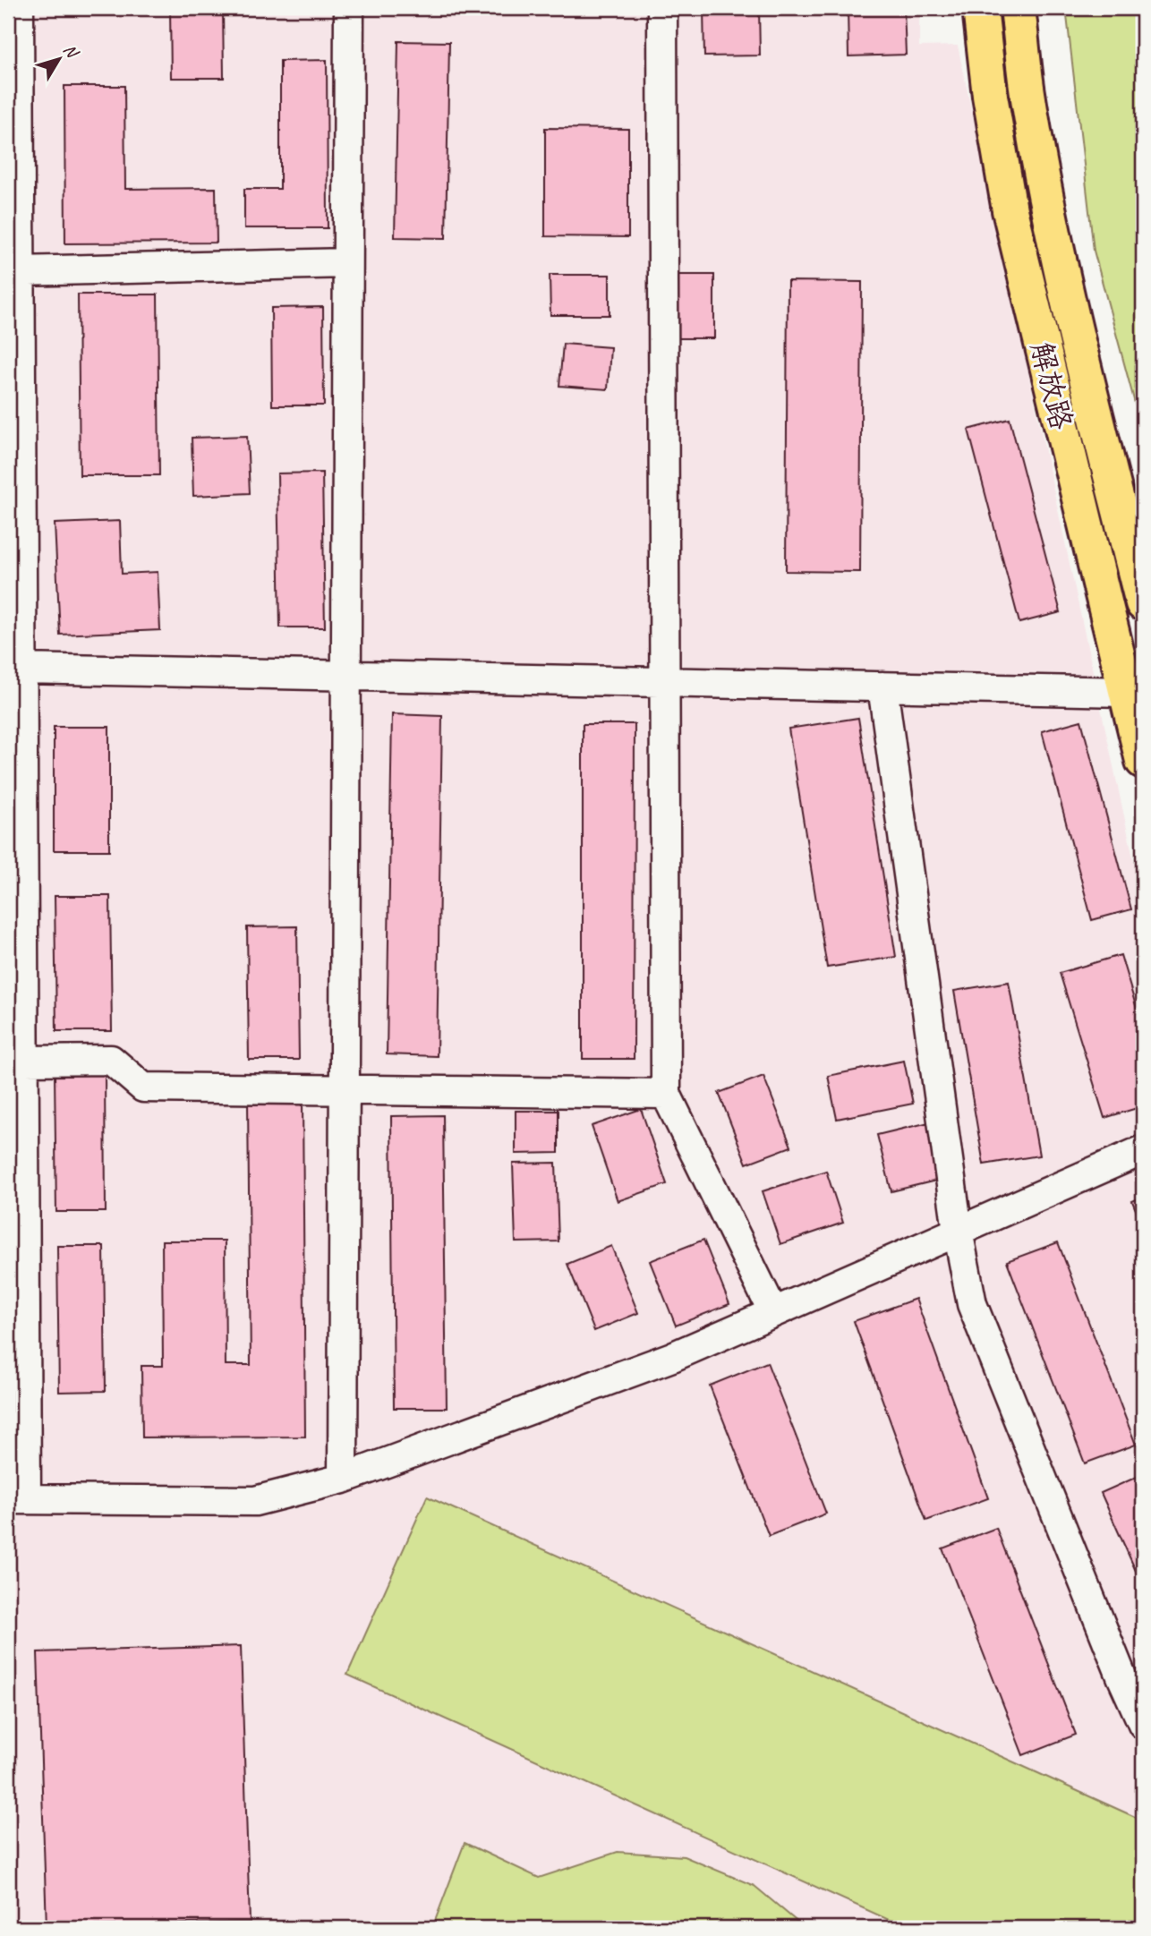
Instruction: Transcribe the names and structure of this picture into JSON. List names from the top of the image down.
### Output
{
  "streets": {
    "main road": ["解放路"]
  },
  "north": "top right"
}
